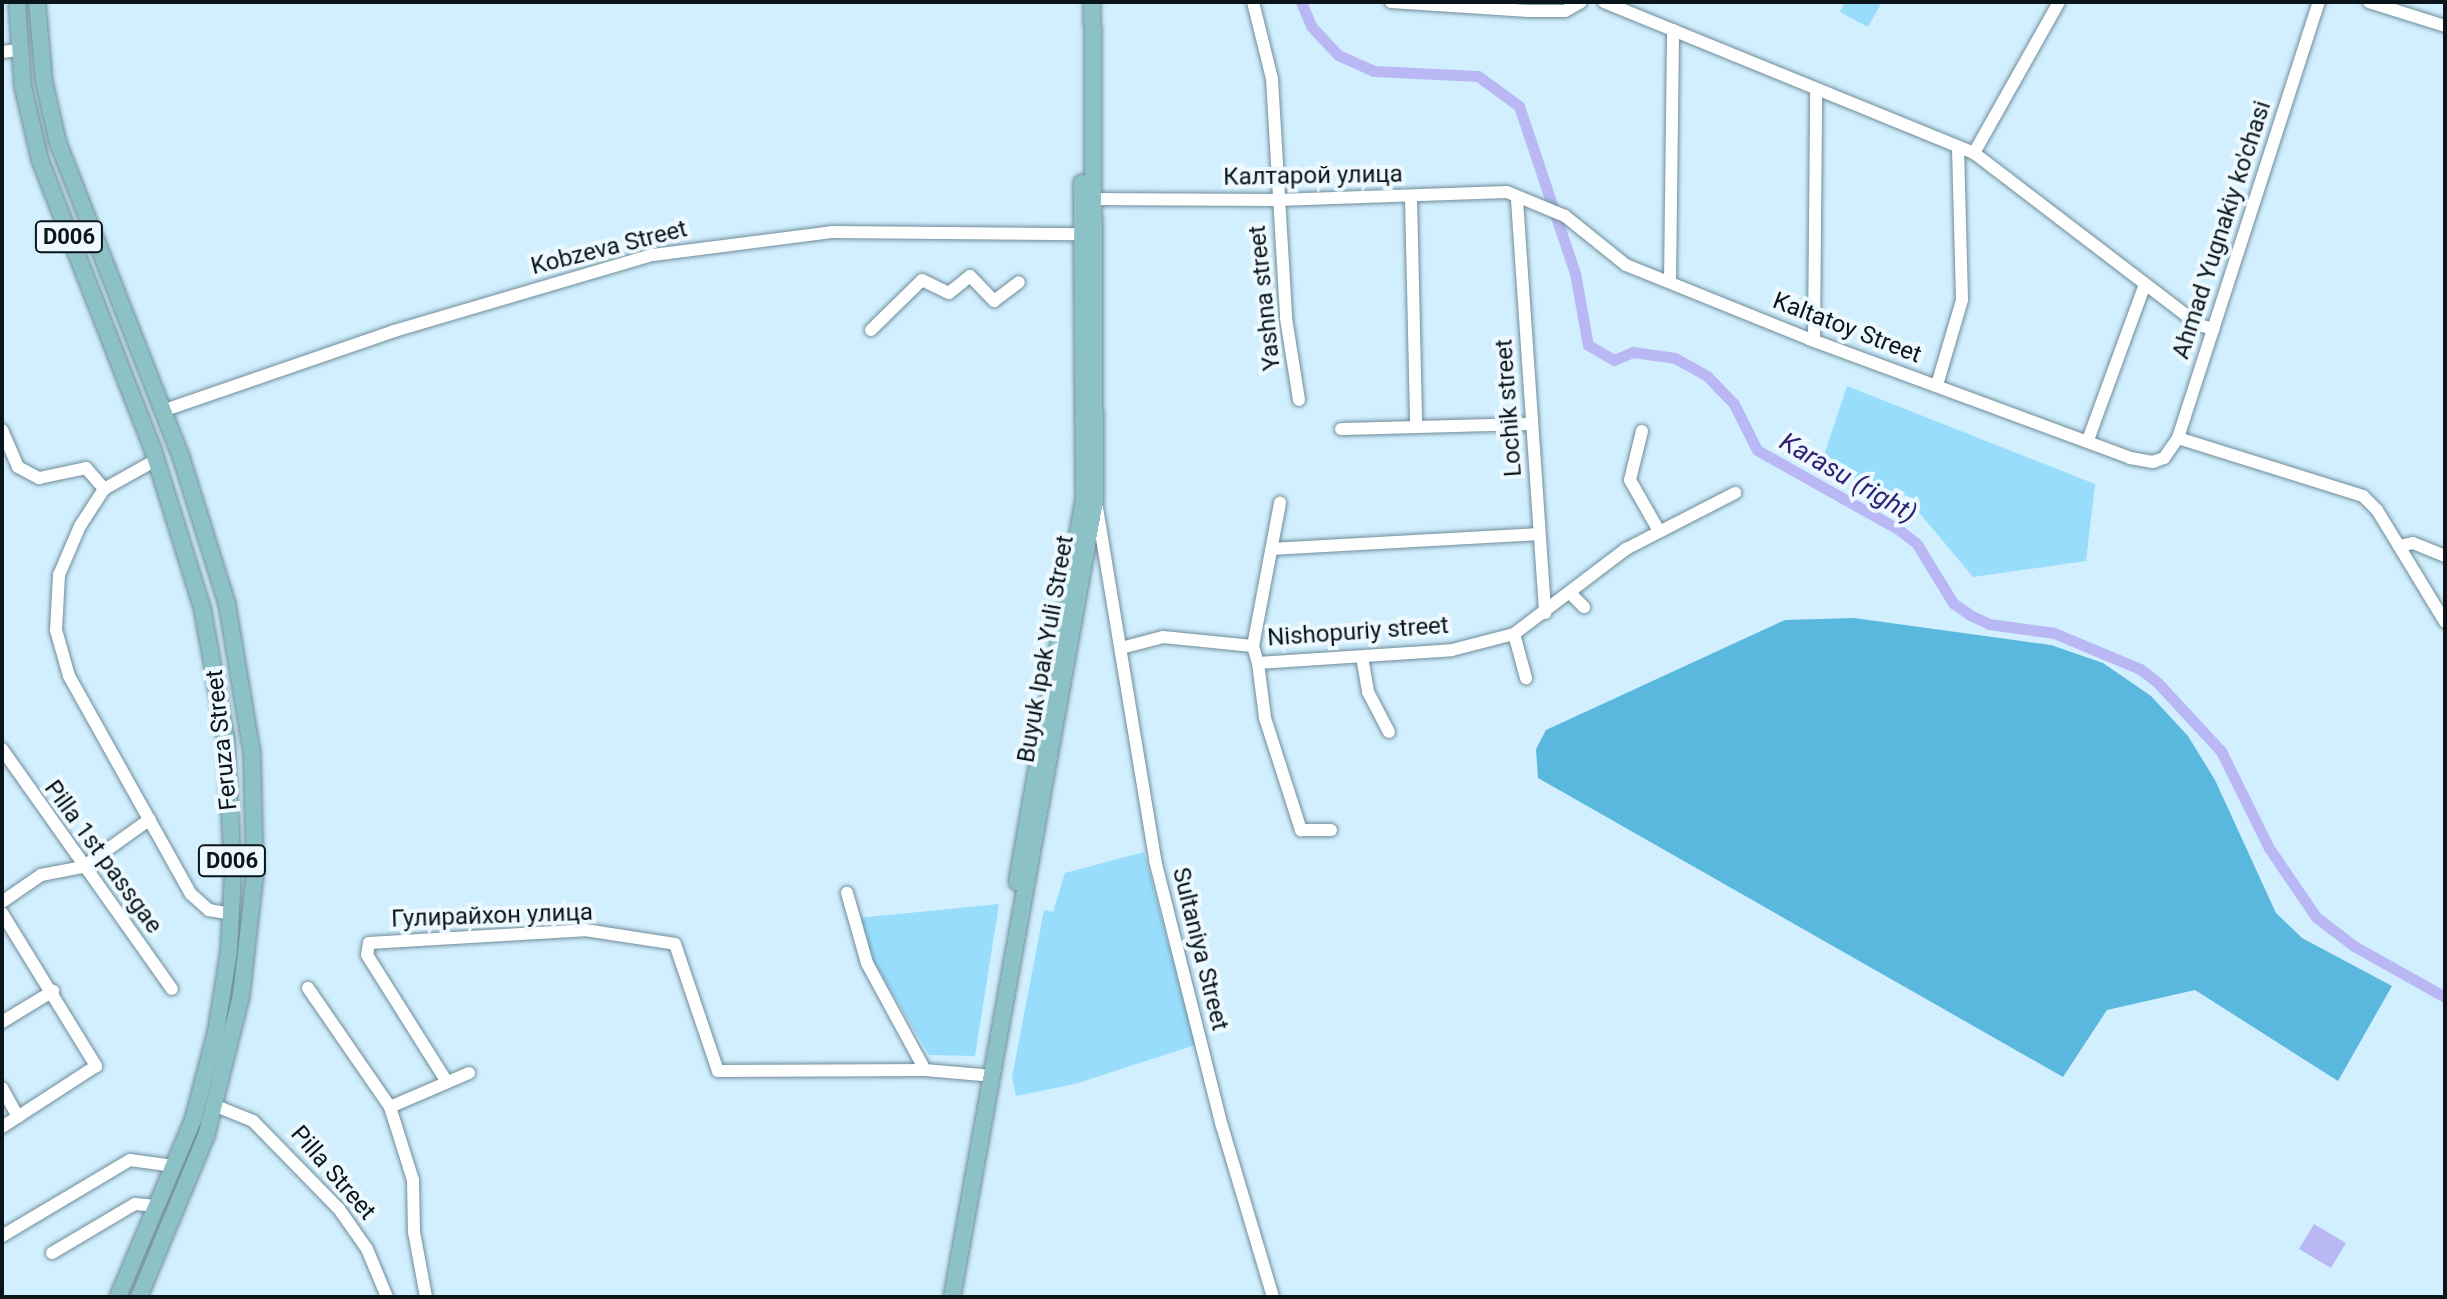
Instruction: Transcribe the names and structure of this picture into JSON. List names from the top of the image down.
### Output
{
  "streets": {
    "main road": ["D006", "Buyuk Ipak Yuli Street", "Feruza Street"],
    "street": [
      "Калтарой улица",
      "Ahmad Yugnakiy ko'chasi",
      "Kobzeva Street",
      "Yashna street",
      "Kaltatoy Street",
      "Lochik street",
      "Nishopuriy street",
      "Pilla 1st passgae",
      "Гулирайхон улица",
      "Sultаniya Street",
      "Pilla Street"
    ]
  },
  "crossings": [
    ["Калтарой улица", "Yashna street"],
    ["Калтарой улица", "Kaltatoy Street"],
    ["Калтарой улица", "Lochik street"],
    ["Калтарой улица", "Buyuk Ipak Yuli Street"],
    ["Ahmad Yugnakiy ko'chasi", "Kaltatoy Street"],
    ["D006", "Kobzeva Street"],
    ["D006", "Feruza Street"],
    ["Kobzeva Street", "Buyuk Ipak Yuli Street"],
    ["Kobzeva Street", "Feruza Street"],
    ["Lochik street", "Nishopuriy street"],
    ["Nishopuriy street", "Sultаniya Street"],
    ["Buyuk Ipak Yuli Street", "Sultаniya Street"],
    ["Feruza Street", "Pilla Street"]
  ],
  "water": ["Karasu (right)"]
}
